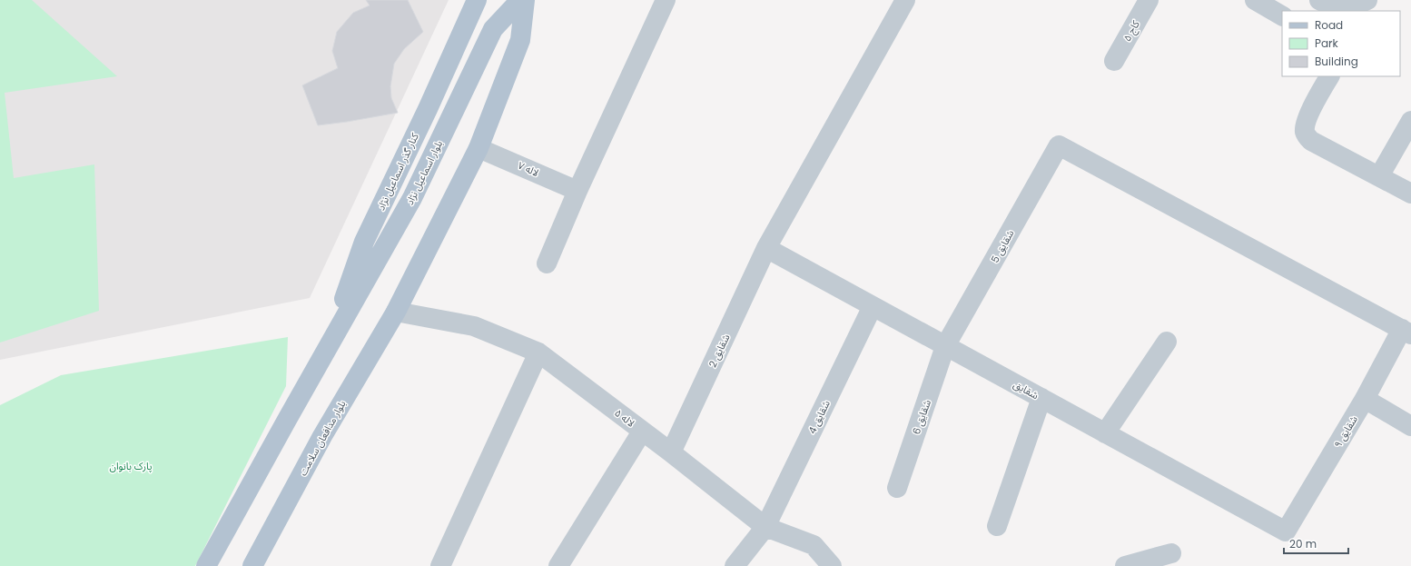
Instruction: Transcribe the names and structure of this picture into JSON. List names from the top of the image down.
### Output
{
  "streets": {
    "main road": ["کنار گذر اسماعیل نژاد", "بلوار اسماعیل نژاد", "بلوار مدافعان سلامت"],
    "street": [
      "کاج ۵",
      "لاله ۷",
      "شقايق 5",
      "شقايق 2",
      "شقايق",
      "شقايق 4",
      "شقايق 6",
      "لاله ۵",
      "شقايق ٩"
    ]
  },
  "crossings": [
    ["کنار گذر اسماعیل نژاد", "بلوار اسماعیل نژاد"],
    ["شقايق 5", "شقايق"],
    ["شقايق 5", "شقايق 6"],
    ["شقايق 5", "شقايق ٩"],
    ["شقايق 2", "شقايق"],
    ["شقايق 2", "لاله ۵"],
    ["شقايق", "شقايق 4"],
    ["شقايق", "شقايق 6"],
    ["شقايق", "شقايق ٩"],
    ["شقايق 4", "لاله ۵"],
    ["لاله ۵", "بلوار مدافعان سلامت"]
  ],
  "parks": ["پارک بانوان"],
  "legend": ["Road", "Park", "Building"],
  "scale_bar": "20 m"
}
